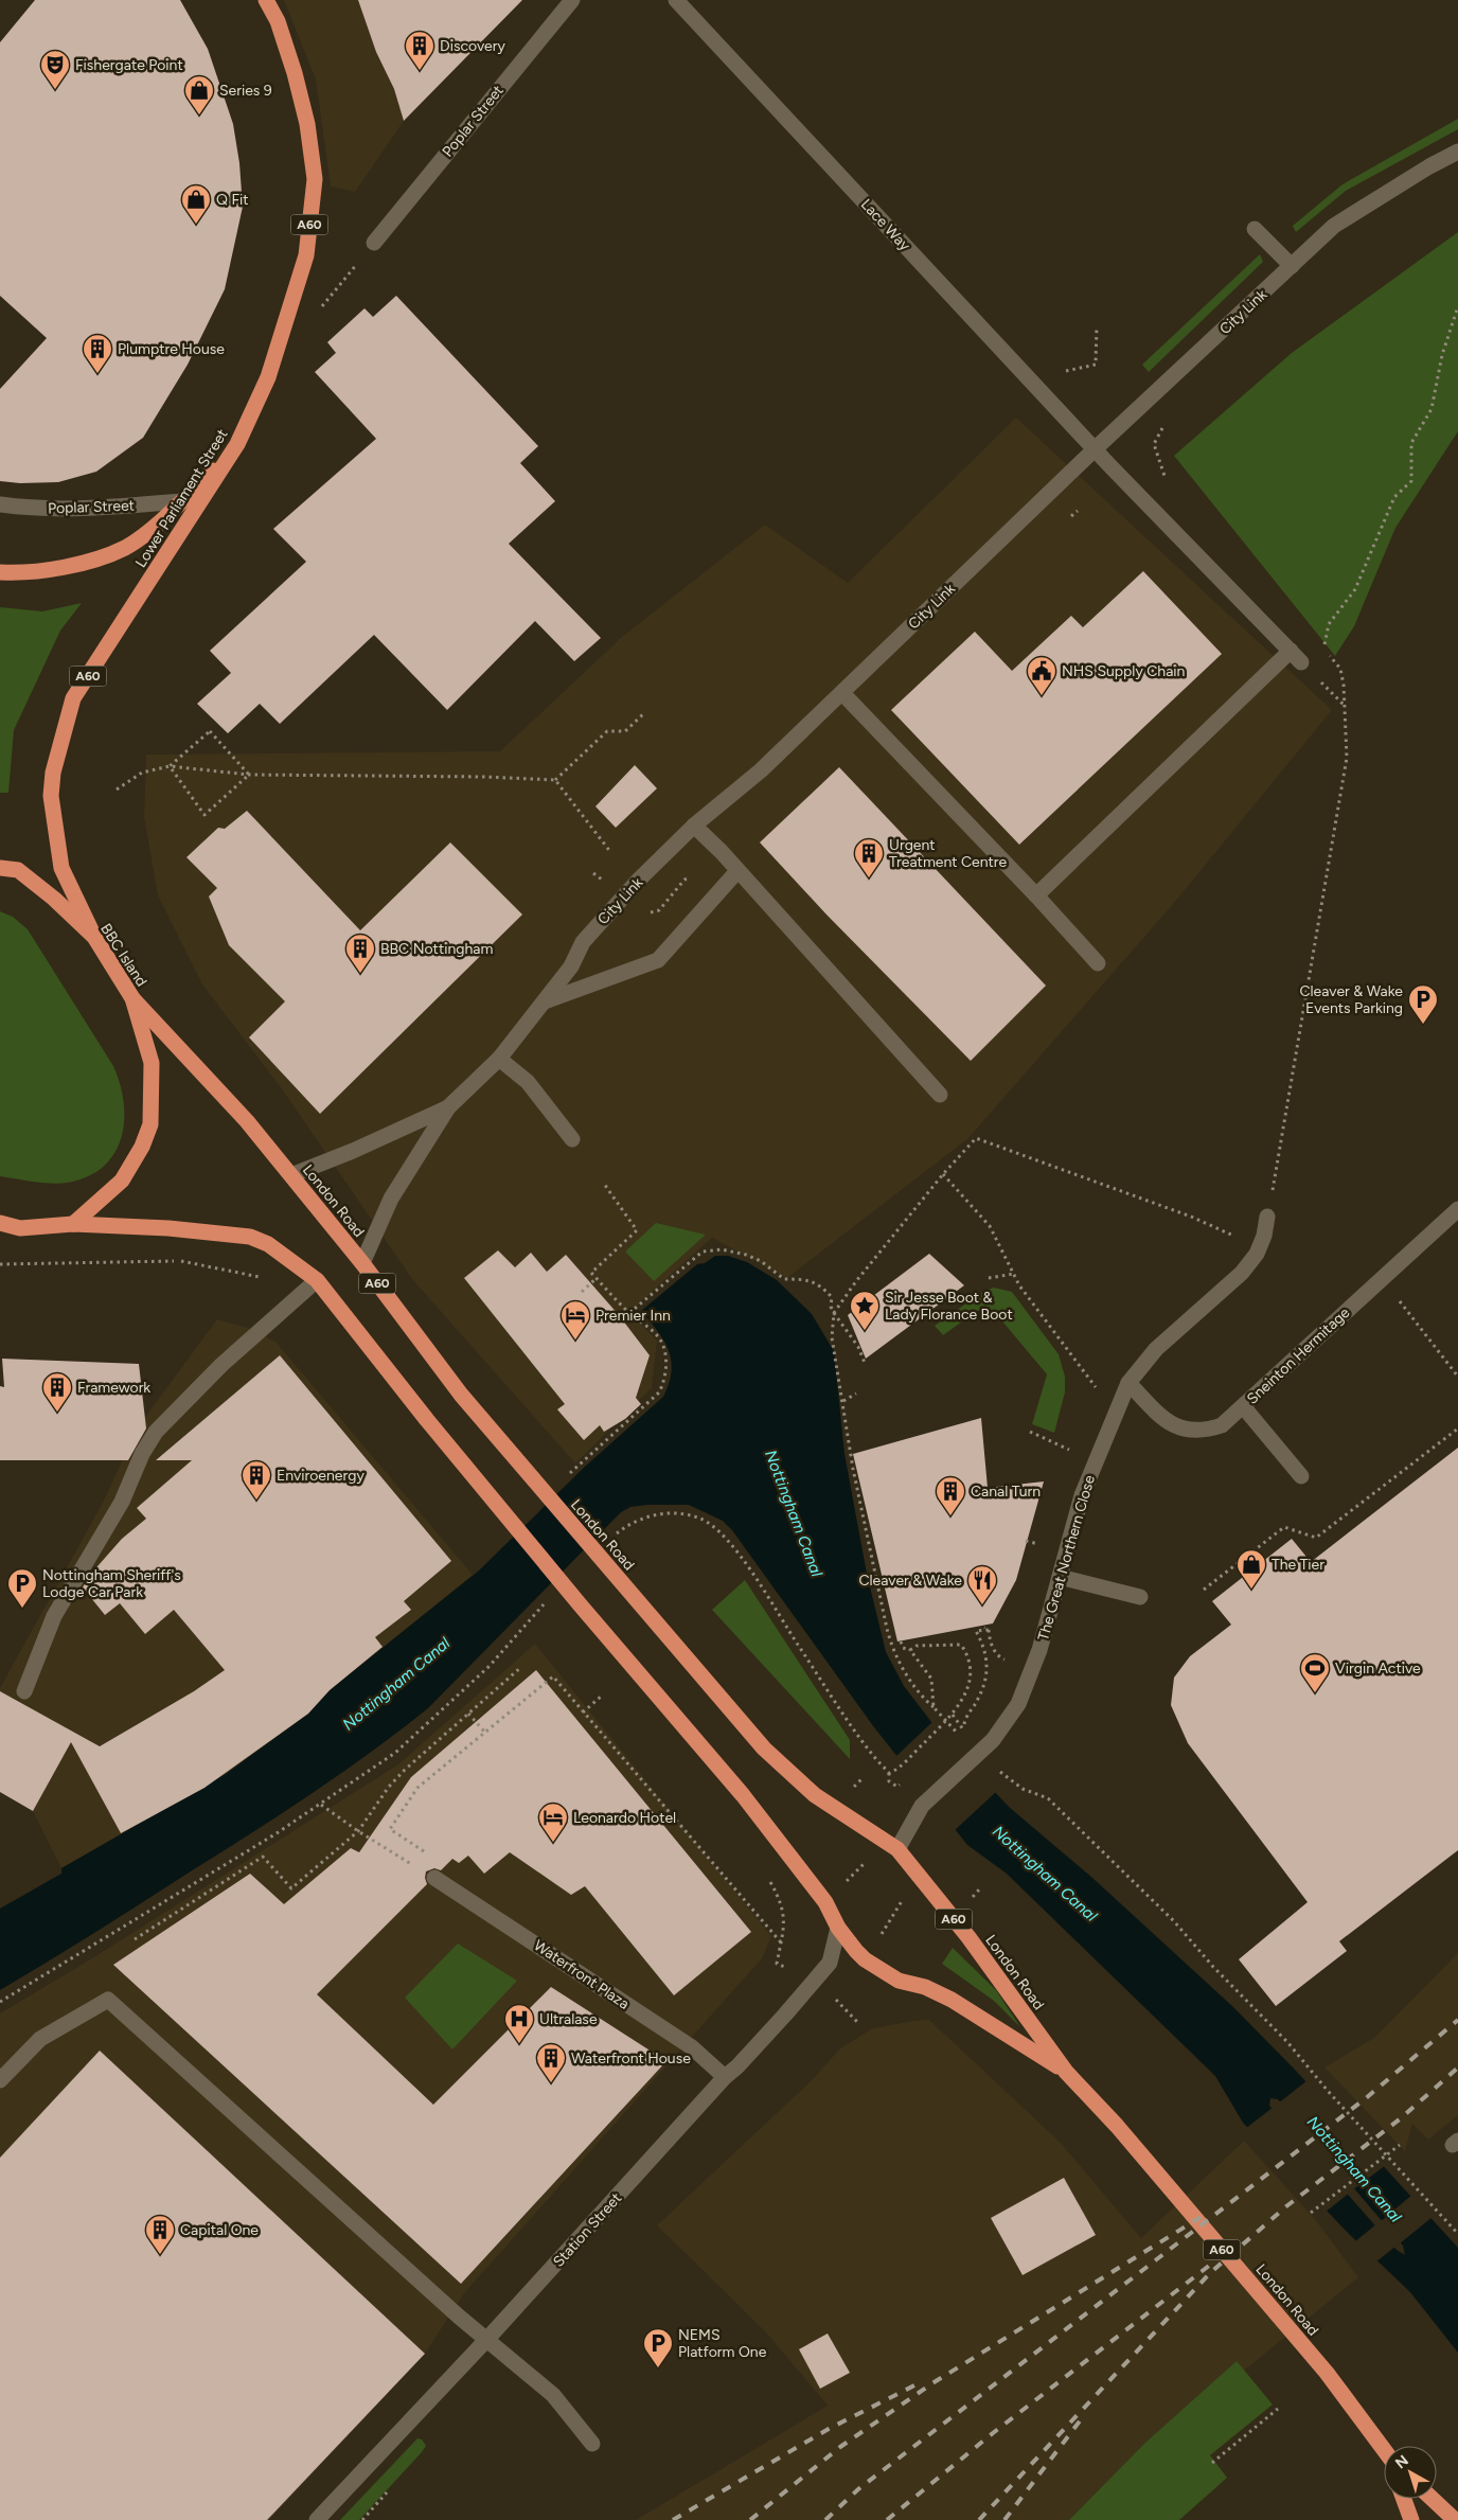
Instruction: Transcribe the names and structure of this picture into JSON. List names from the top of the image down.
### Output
{
  "streets": {
    "highway": [
      "A60",
      "Lower Parliament Street",
      "BBC Island",
      "London Road"
    ],
    "street": [
      "Poplar Street",
      "Lace Way",
      "City Link",
      "Sneinton Hermitage",
      "The Great Northern Close",
      "Waterfront Plaza",
      "Station Street"
    ]
  },
  "crossings": [
    ["A60", "BBC Island"],
    ["A60", "London Road"],
    ["Lace Way", "City Link"],
    ["City Link", "London Road"],
    ["Lower Parliament Street", "BBC Island"],
    ["BBC Island", "London Road"],
    ["London Road", "The Great Northern Close"],
    ["London Road", "Station Street"],
    ["Sneinton Hermitage", "The Great Northern Close"],
    ["Waterfront Plaza", "Station Street"]
  ],
  "water": ["Nottingham Canal"],
  "places": {
    "building": [
      "Discovery",
      "Plumptre House",
      "Urgent Treatment Centre",
      "BBC Nottingham",
      "Framework",
      "Enviroenergy",
      "Canal Turn",
      "Waterfront House",
      "Capital One"
    ],
    "theatre": ["Fishergate Point"],
    "shop": ["Series 9", "Q Fit", "The Tier"],
    "public building": ["NHS Supply Chain"],
    "parking": ["Cleaver & Wake Events Parking", "Nottingham Sheriff's Lodge Car Park", "NEMS Platform One"],
    "place": ["Sir Jesse Boot & Lady Florance Boot"],
    "hotel": ["Premier Inn", "Leonardo Hotel"],
    "restaurant": ["Cleaver & Wake"],
    "sports": ["Virgin Active"],
    "hospital": ["Ultralase"]
  },
  "north": "top left"
}
